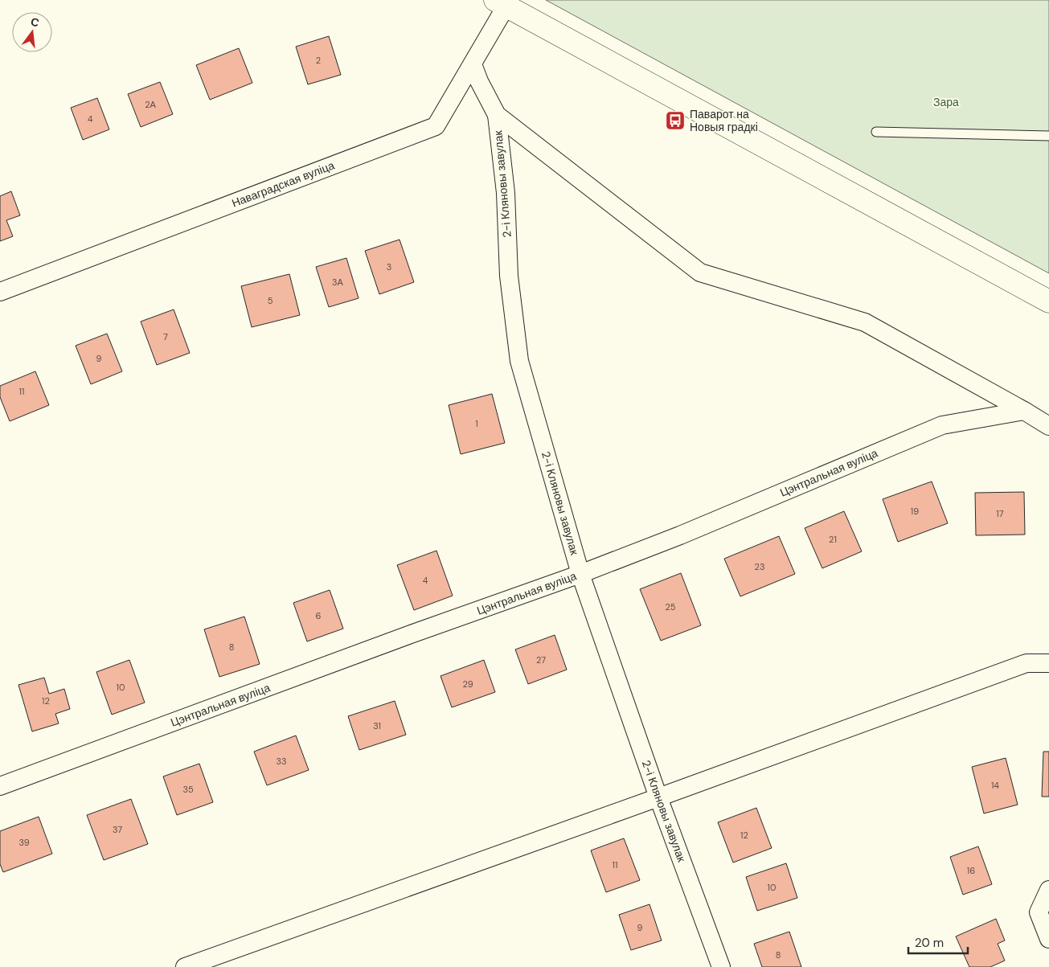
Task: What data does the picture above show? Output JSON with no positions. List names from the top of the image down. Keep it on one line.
{"streets":{"street":["Наваградская вуліца","2-і Кляновы завулак","Цэнтральная вуліца"]},"crossings":[["2-і Кляновы завулак","Цэнтральная вуліца"]],"parks":["Зара"],"places":{"bus stop":["Паварот на Новыя градкі"]},"house_numbers":["2","2А","4","3","3А","5","7","9","11","1","19","17","21","23","4","25","6","8","27","29","10","12","31","33","14","35","37","12","39","11","16","10","9","8"],"scale_bar":"20 m","north":"top"}
